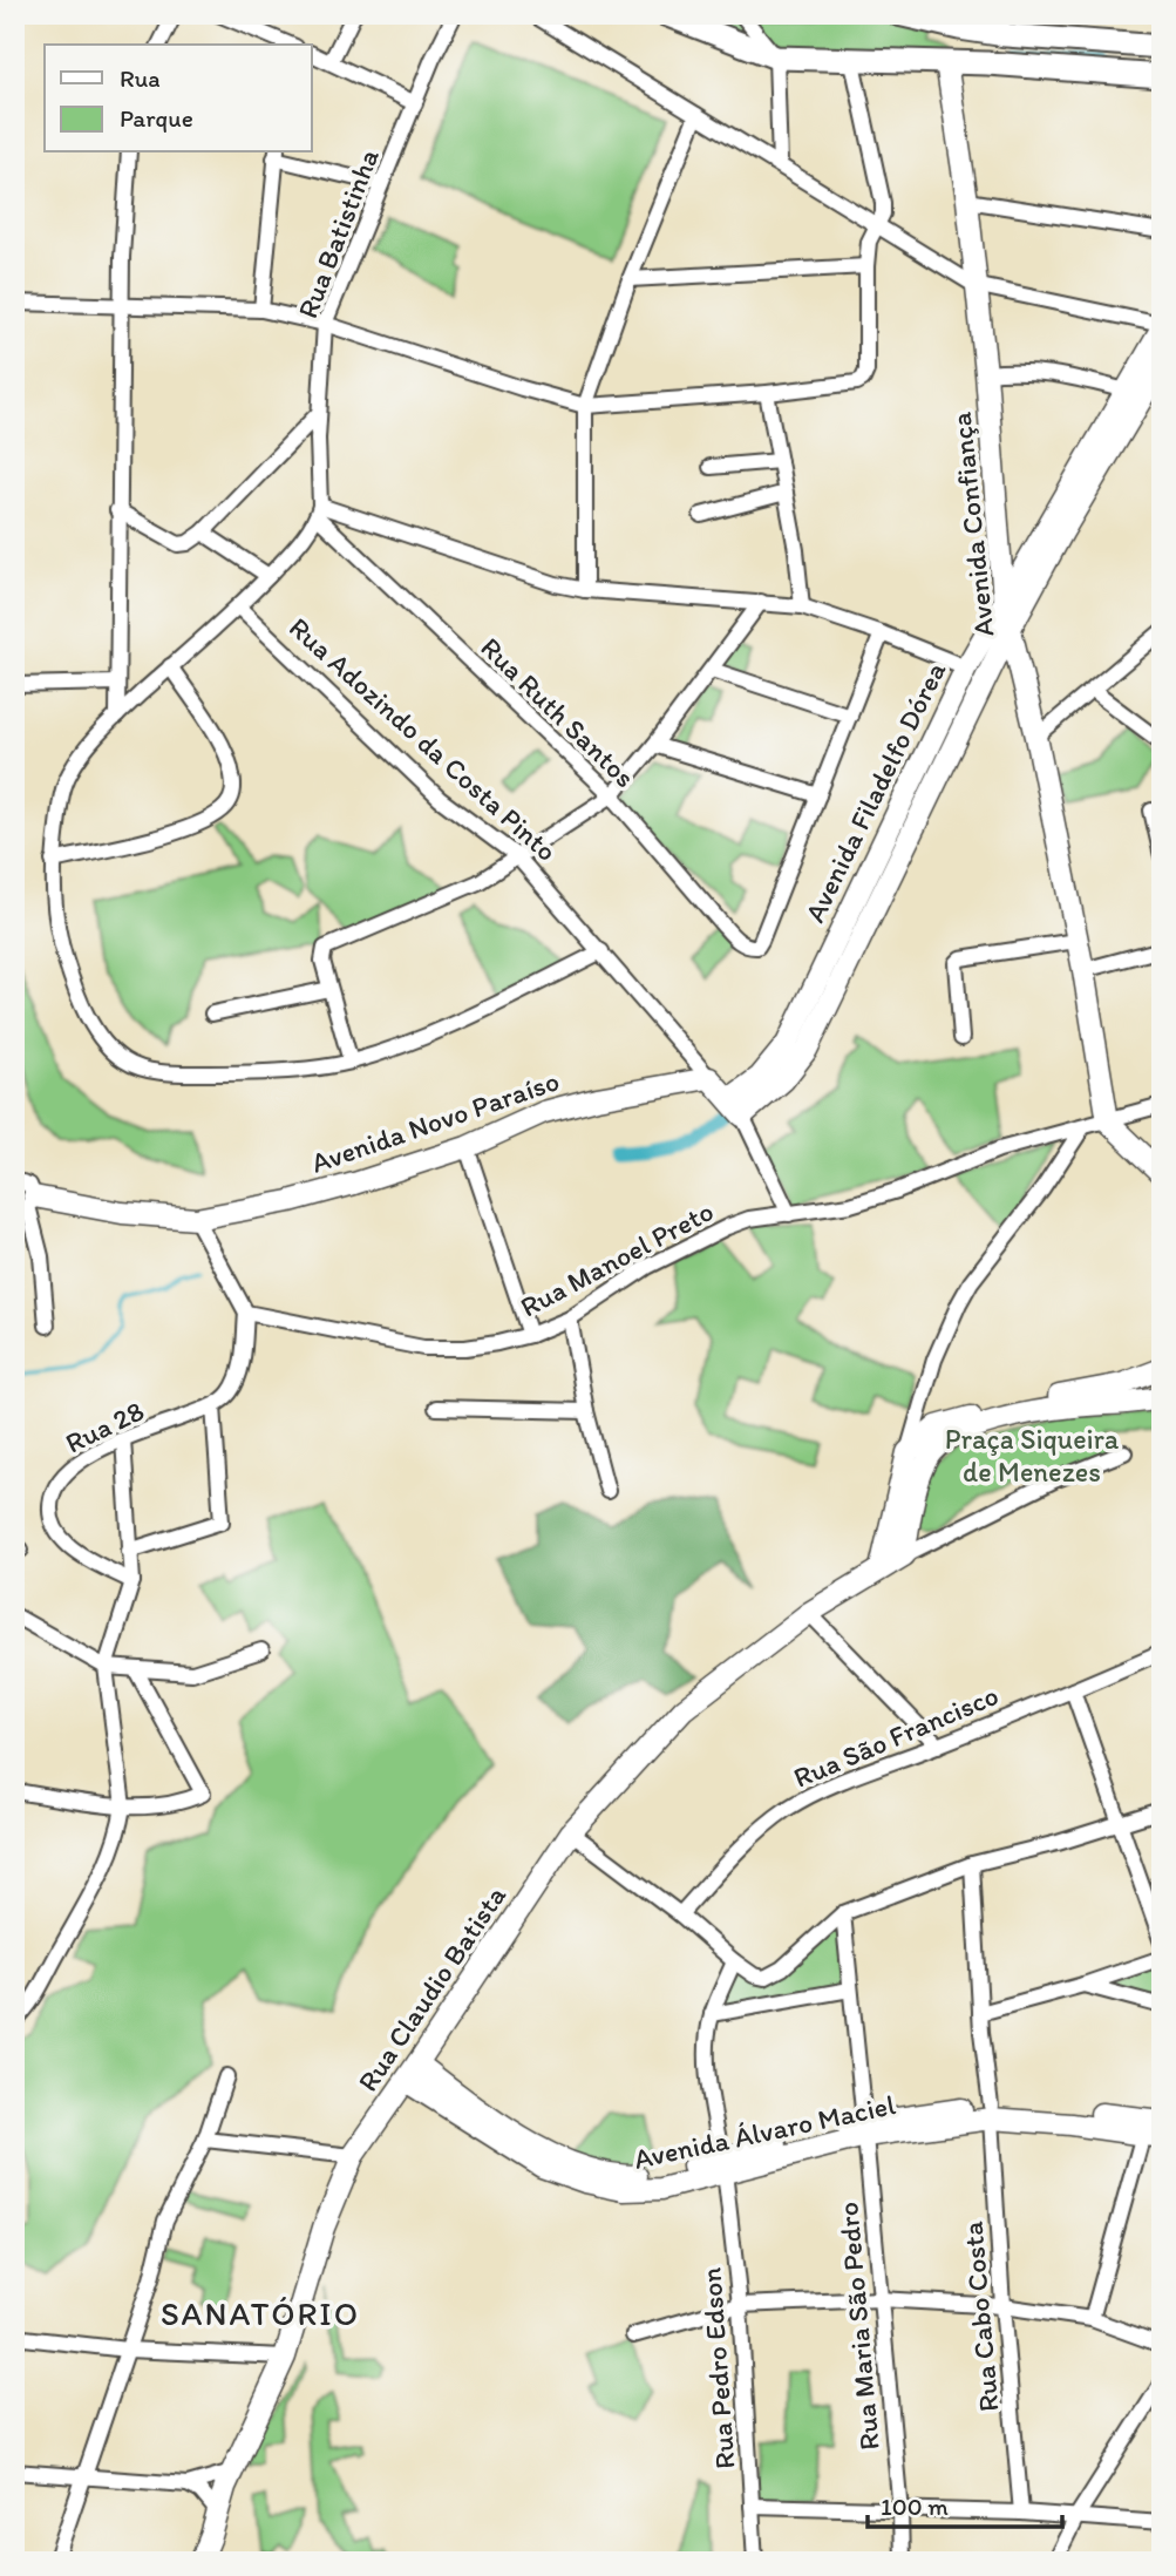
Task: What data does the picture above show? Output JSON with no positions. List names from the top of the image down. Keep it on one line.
{"streets":{"street":["Rua Batistinha","Avenida Confiança","Rua Ruth Santos","Rua Adozindo da Costa Pinto","Avenida Filadelfo Dórea","Avenida Novo Paraíso","Rua Manoel Preto","Rua 28","Rua São Francisco","Rua Claudio Batista","Avenida Álvaro Maciel","Rua Cabo Costa","Rua Maria São Pedro","Rua Pedro Edson"]},"crossings":[["Rua Batistinha","Rua Ruth Santos"],["Avenida Confiança","Avenida Filadelfo Dórea"],["Avenida Confiança","Rua Manoel Preto"],["Rua Adozindo da Costa Pinto","Avenida Filadelfo Dórea"],["Rua Adozindo da Costa Pinto","Avenida Novo Paraíso"],["Rua Claudio Batista","Avenida Álvaro Maciel"],["Avenida Álvaro Maciel","Rua Cabo Costa"],["Avenida Álvaro Maciel","Rua Maria São Pedro"],["Avenida Álvaro Maciel","Rua Pedro Edson"]],"districts":["SANATÓRIO"],"parks":["Praça Siqueira de Menezes"],"legend":["Rua","Parque"],"scale_bar":"100 m"}
